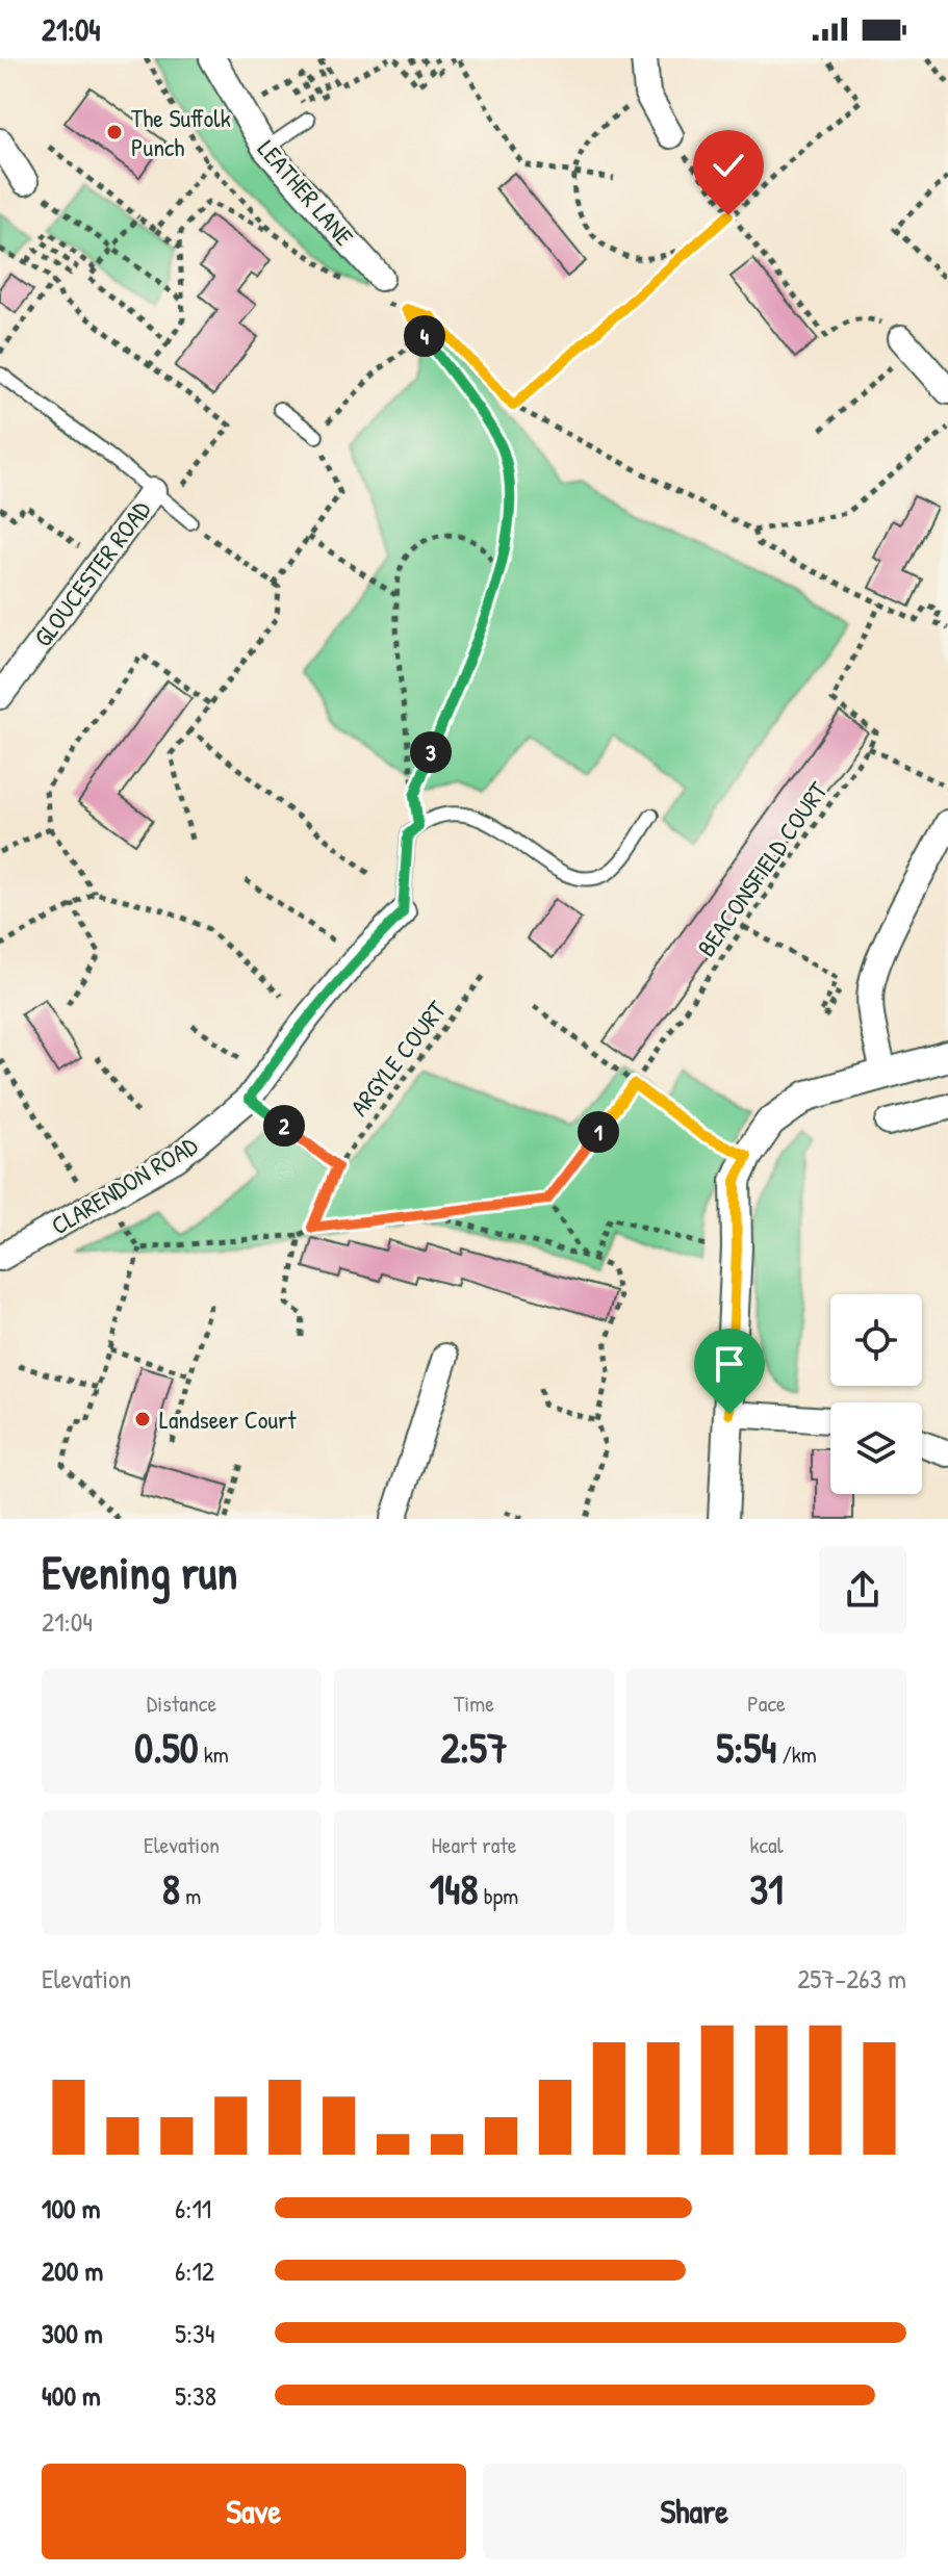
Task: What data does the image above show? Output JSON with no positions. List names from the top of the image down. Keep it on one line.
{"streets":{"street":["LEATHER LANE","GLOUCESTER ROAD","CLARENDON ROAD"],"path":["BEACONSFIELD COURT","ARGYLE COURT"]},"places":["The Suffolk Punch","Landseer Court"],"page":{"status":"21:04","pins":["4","3","2","1"],"heading":["Evening run","21:04"],"stats":[["Distance","0.50 km"],["Time","2:57"],["Pace","5:54 /km"],["Elevation","8 m"],["Heart rate","148 bpm"],["kcal","31"]],"chart":["Elevation","257–263 m"],"list":[{"name":"100 m","note":"6:11"},{"name":"200 m","note":"6:12"},{"name":"300 m","note":"5:34"},{"name":"400 m","note":"5:38"}],"buttons":["Save","Share"]}}
